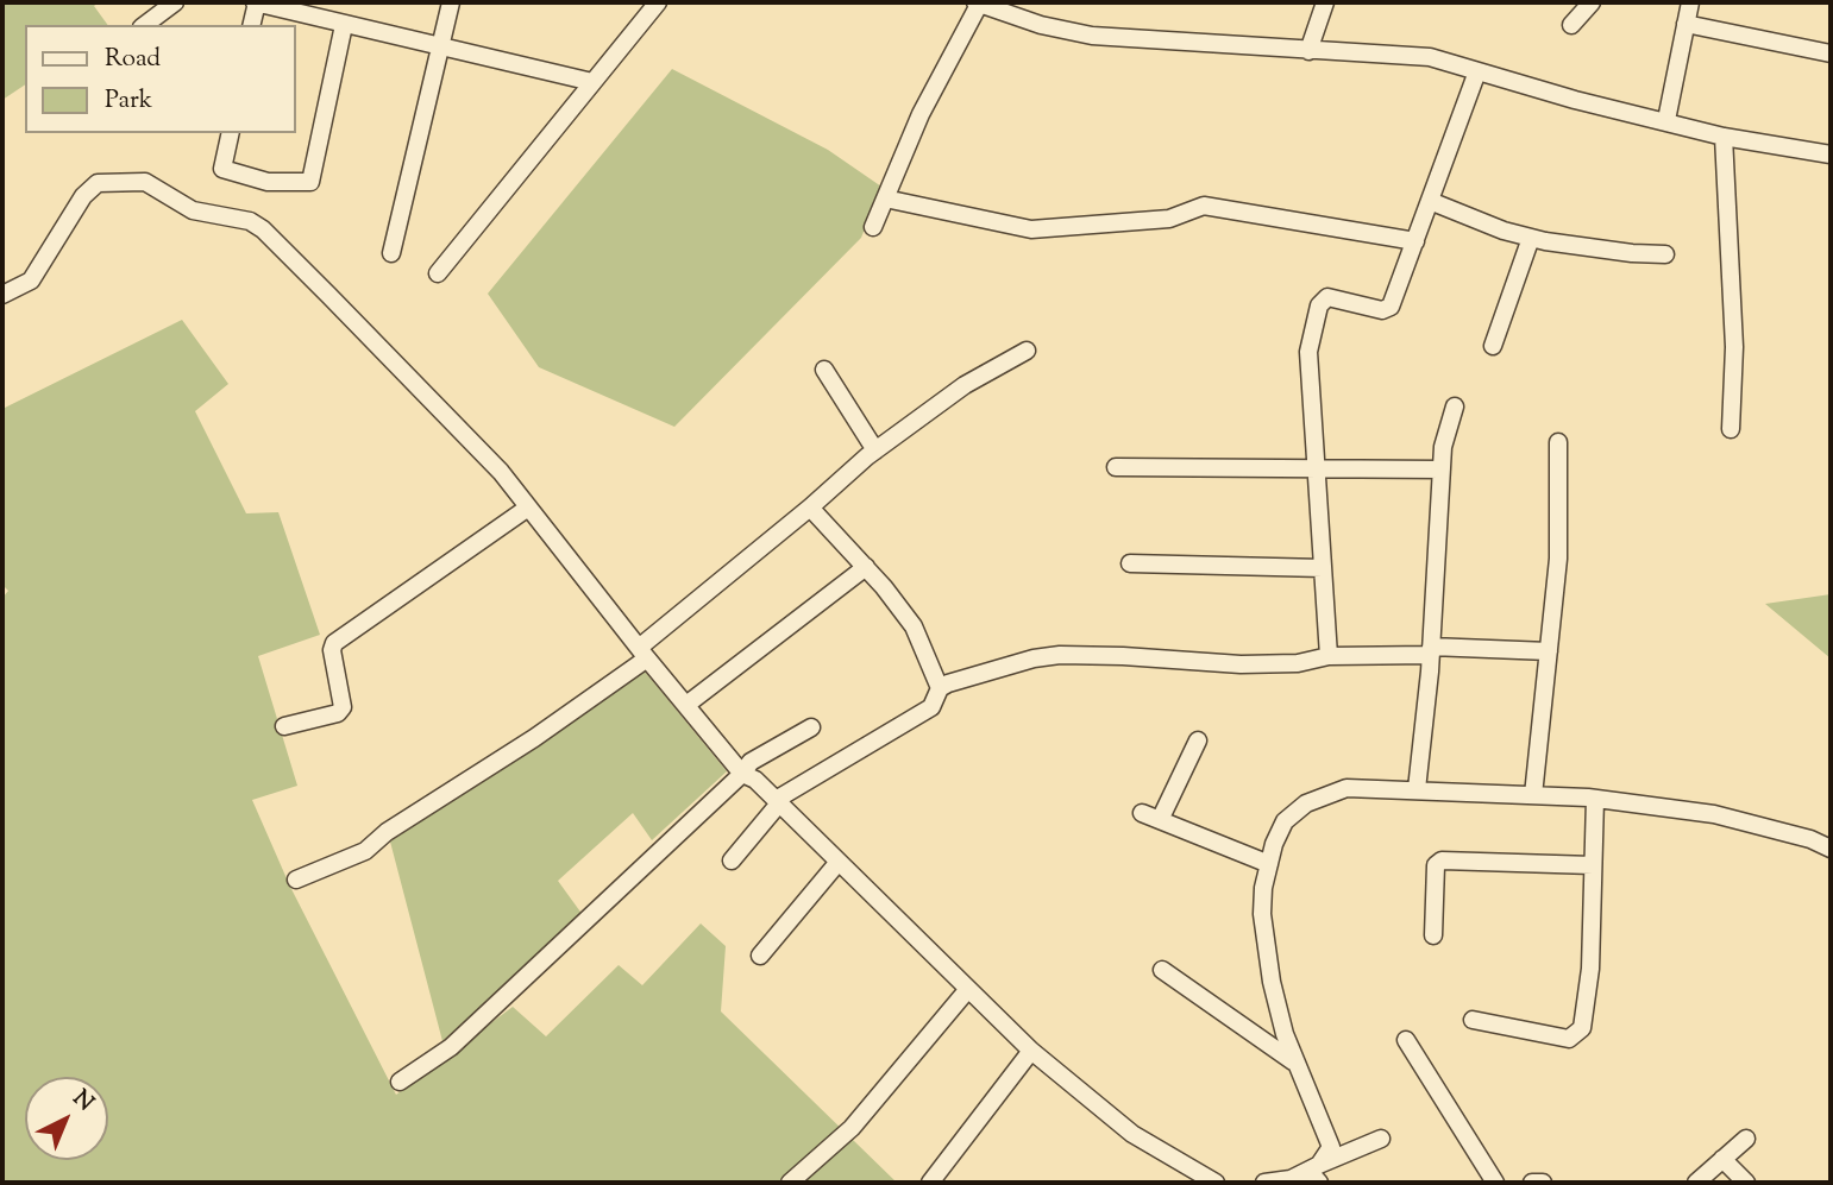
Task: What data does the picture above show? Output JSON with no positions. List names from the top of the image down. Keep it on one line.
{"legend":["Road","Park"],"north":"top right"}
